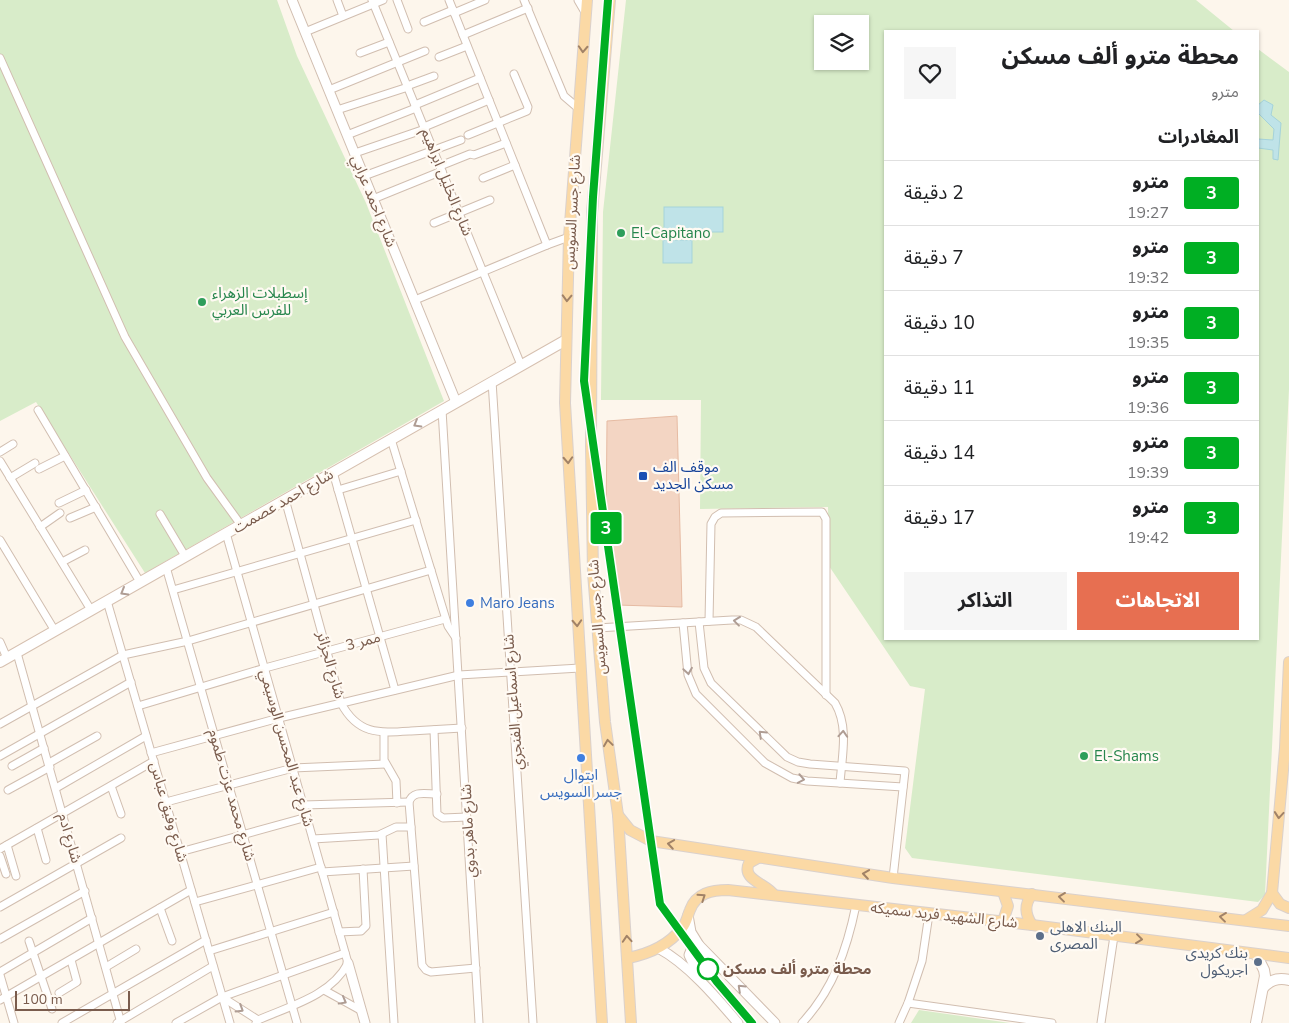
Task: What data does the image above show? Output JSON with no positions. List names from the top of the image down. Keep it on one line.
{"streets":{"main road":["شارع جسر السويس","شارع احمد عصمت","شارع الشهيد فريد سميكه"],"street":["شارع الخليل ابراهيم","شارع احمد عرابي","ممر 3","شارع الجزائر","شارع اسماعيل الفنجري","شارع عبد المحسن الوسيمي","شارع محمد عزت طموم","شارع وفيق عباس","شارع ماهر بدوي","شارع ادم"]},"crossings":[["شارع الخليل ابراهيم","شارع احمد عصمت"],["شارع احمد عرابي","شارع احمد عصمت"],["شارع جسر السويس","شارع احمد عصمت"],["شارع جسر السويس","شارع الشهيد فريد سميكه"],["شارع احمد عصمت","شارع الجزائر"],["شارع احمد عصمت","شارع اسماعيل الفنجري"],["شارع احمد عصمت","شارع عبد المحسن الوسيمي"],["شارع احمد عصمت","شارع محمد عزت طموم"],["شارع احمد عصمت","شارع وفيق عباس"],["شارع احمد عصمت","شارع ماهر بدوي"],["شارع احمد عصمت","شارع ادم"],["ممر 3","شارع الجزائر"],["ممر 3","شارع عبد المحسن الوسيمي"],["ممر 3","شارع محمد عزت طموم"],["ممر 3","شارع وفيق عباس"],["ممر 3","شارع ماهر بدوي"],["شارع الجزائر","شارع ماهر بدوي"]],"places":{"other":["El-Capitano","إسطبلات الزهراء للفرس العربي","Maro Jeans","El-Shams","ابتوال جسر السويس","البنك الاهلى المصرى","بنك كريدى اجريكول","محطة مترو ألف مسكن"],"transit":["موقف الف مسكن الجديد"]},"lines":["metro line 3"],"scale_bar":"100 m","page":{"on_map":"3","heading":[["محطة مترو ألف مسكن","مترو"],"المغادرات"],"list":[{"mark":"3","name":"مترو","note":"19:27","value":"2 دقيقة"},{"mark":"3","name":"مترو","note":"19:32","value":"7 دقيقة"},{"mark":"3","name":"مترو","note":"19:35","value":"10 دقيقة"},{"mark":"3","name":"مترو","note":"19:36","value":"11 دقيقة"},{"mark":"3","name":"مترو","note":"19:39","value":"14 دقيقة"},{"mark":"3","name":"مترو","note":"19:42","value":"17 دقيقة"}],"buttons":["الاتجاهات","التذاكر"],"scale":"100 m"}}
